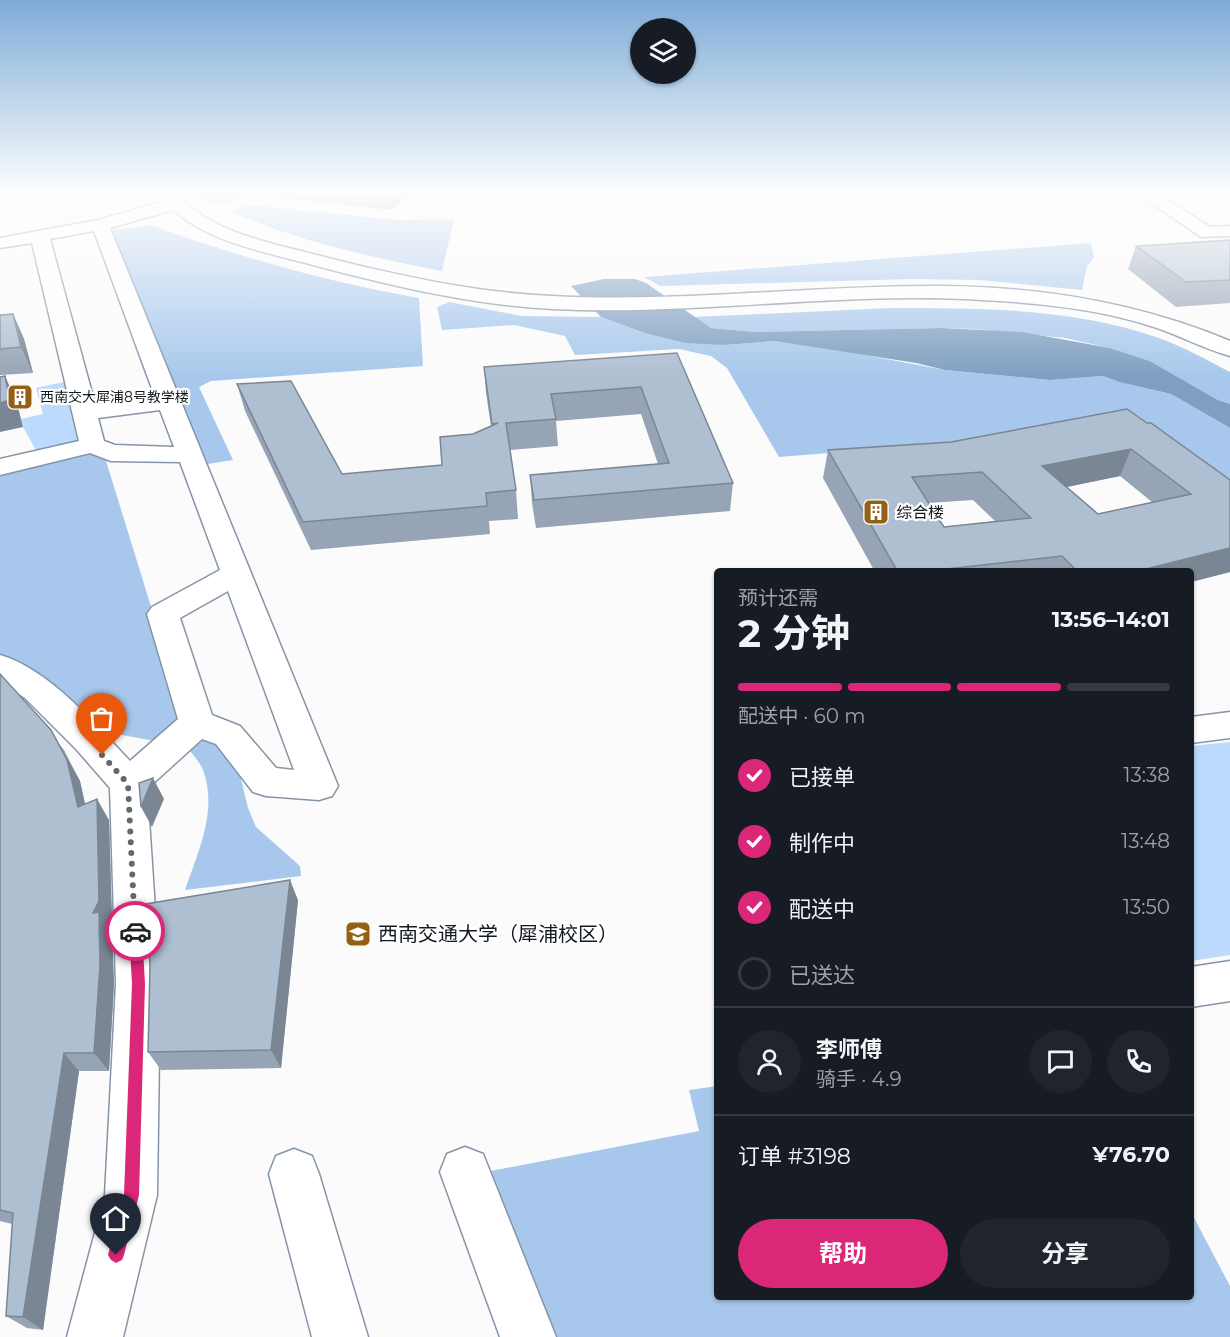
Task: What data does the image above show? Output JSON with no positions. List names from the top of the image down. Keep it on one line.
{"places":{"building":["西南交大犀浦8号教学楼","综合楼"],"school or university":["西南交通大学（犀浦校区）"]},"page":{"heading":["2 分钟","预计还需","13:56–14:01"],"panel":["李师傅","骑手 · 4.9","订单 #3198","¥76.70"],"bar":"配送中 · 60 m","list":[["已接单","13:38"],["制作中","13:48"],["配送中","13:50"],"已送达"],"buttons":["帮助","分享"]}}
